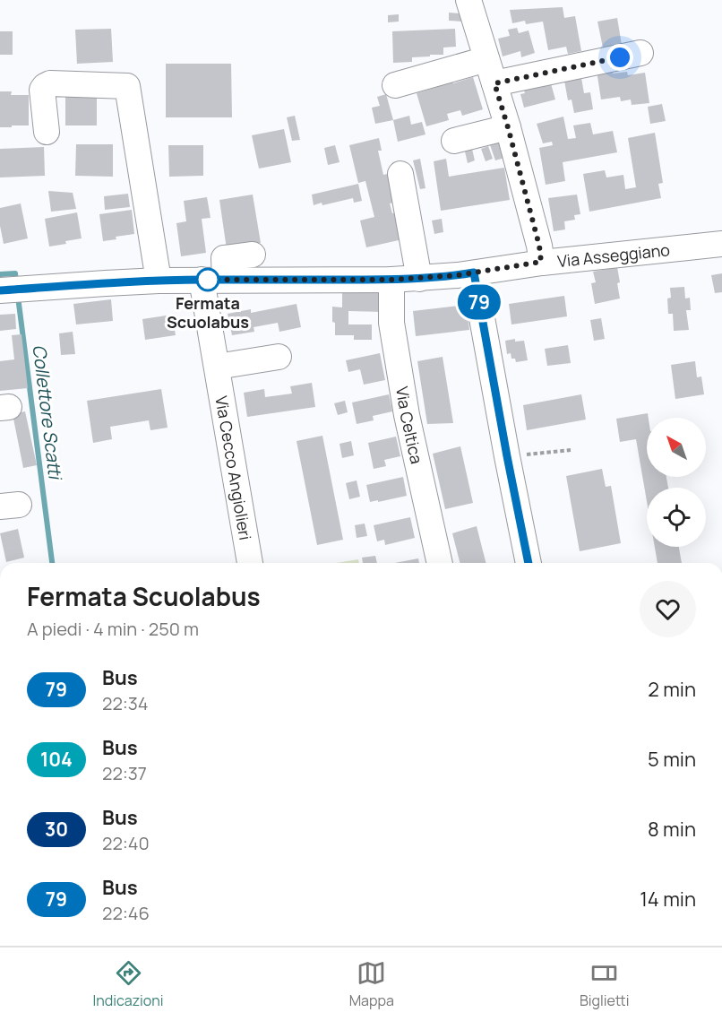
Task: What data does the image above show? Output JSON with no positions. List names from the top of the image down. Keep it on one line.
{"streets":{"street":["Via Asseggiano","Via Celtica","Via Cecco Angiolieri"]},"crossings":[["Via Asseggiano","Via Celtica"],["Via Asseggiano","Via Cecco Angiolieri"]],"water":["Collettore Scatti"],"places":["Fermata Scuolabus"],"lines":["bus line 79"],"north":"top left","page":{"on_map":"79","heading":["Fermata Scuolabus","A piedi · 4 min · 250 m"],"list":[{"mark":"79","name":"Bus","note":"22:34","value":"2 min"},{"mark":"104","name":"Bus","note":"22:37","value":"5 min"},{"mark":"30","name":"Bus","note":"22:40","value":"8 min"},{"mark":"79","name":"Bus","note":"22:46","value":"14 min"}],"tabs":["Indicazioni","Mappa","Biglietti"]}}
